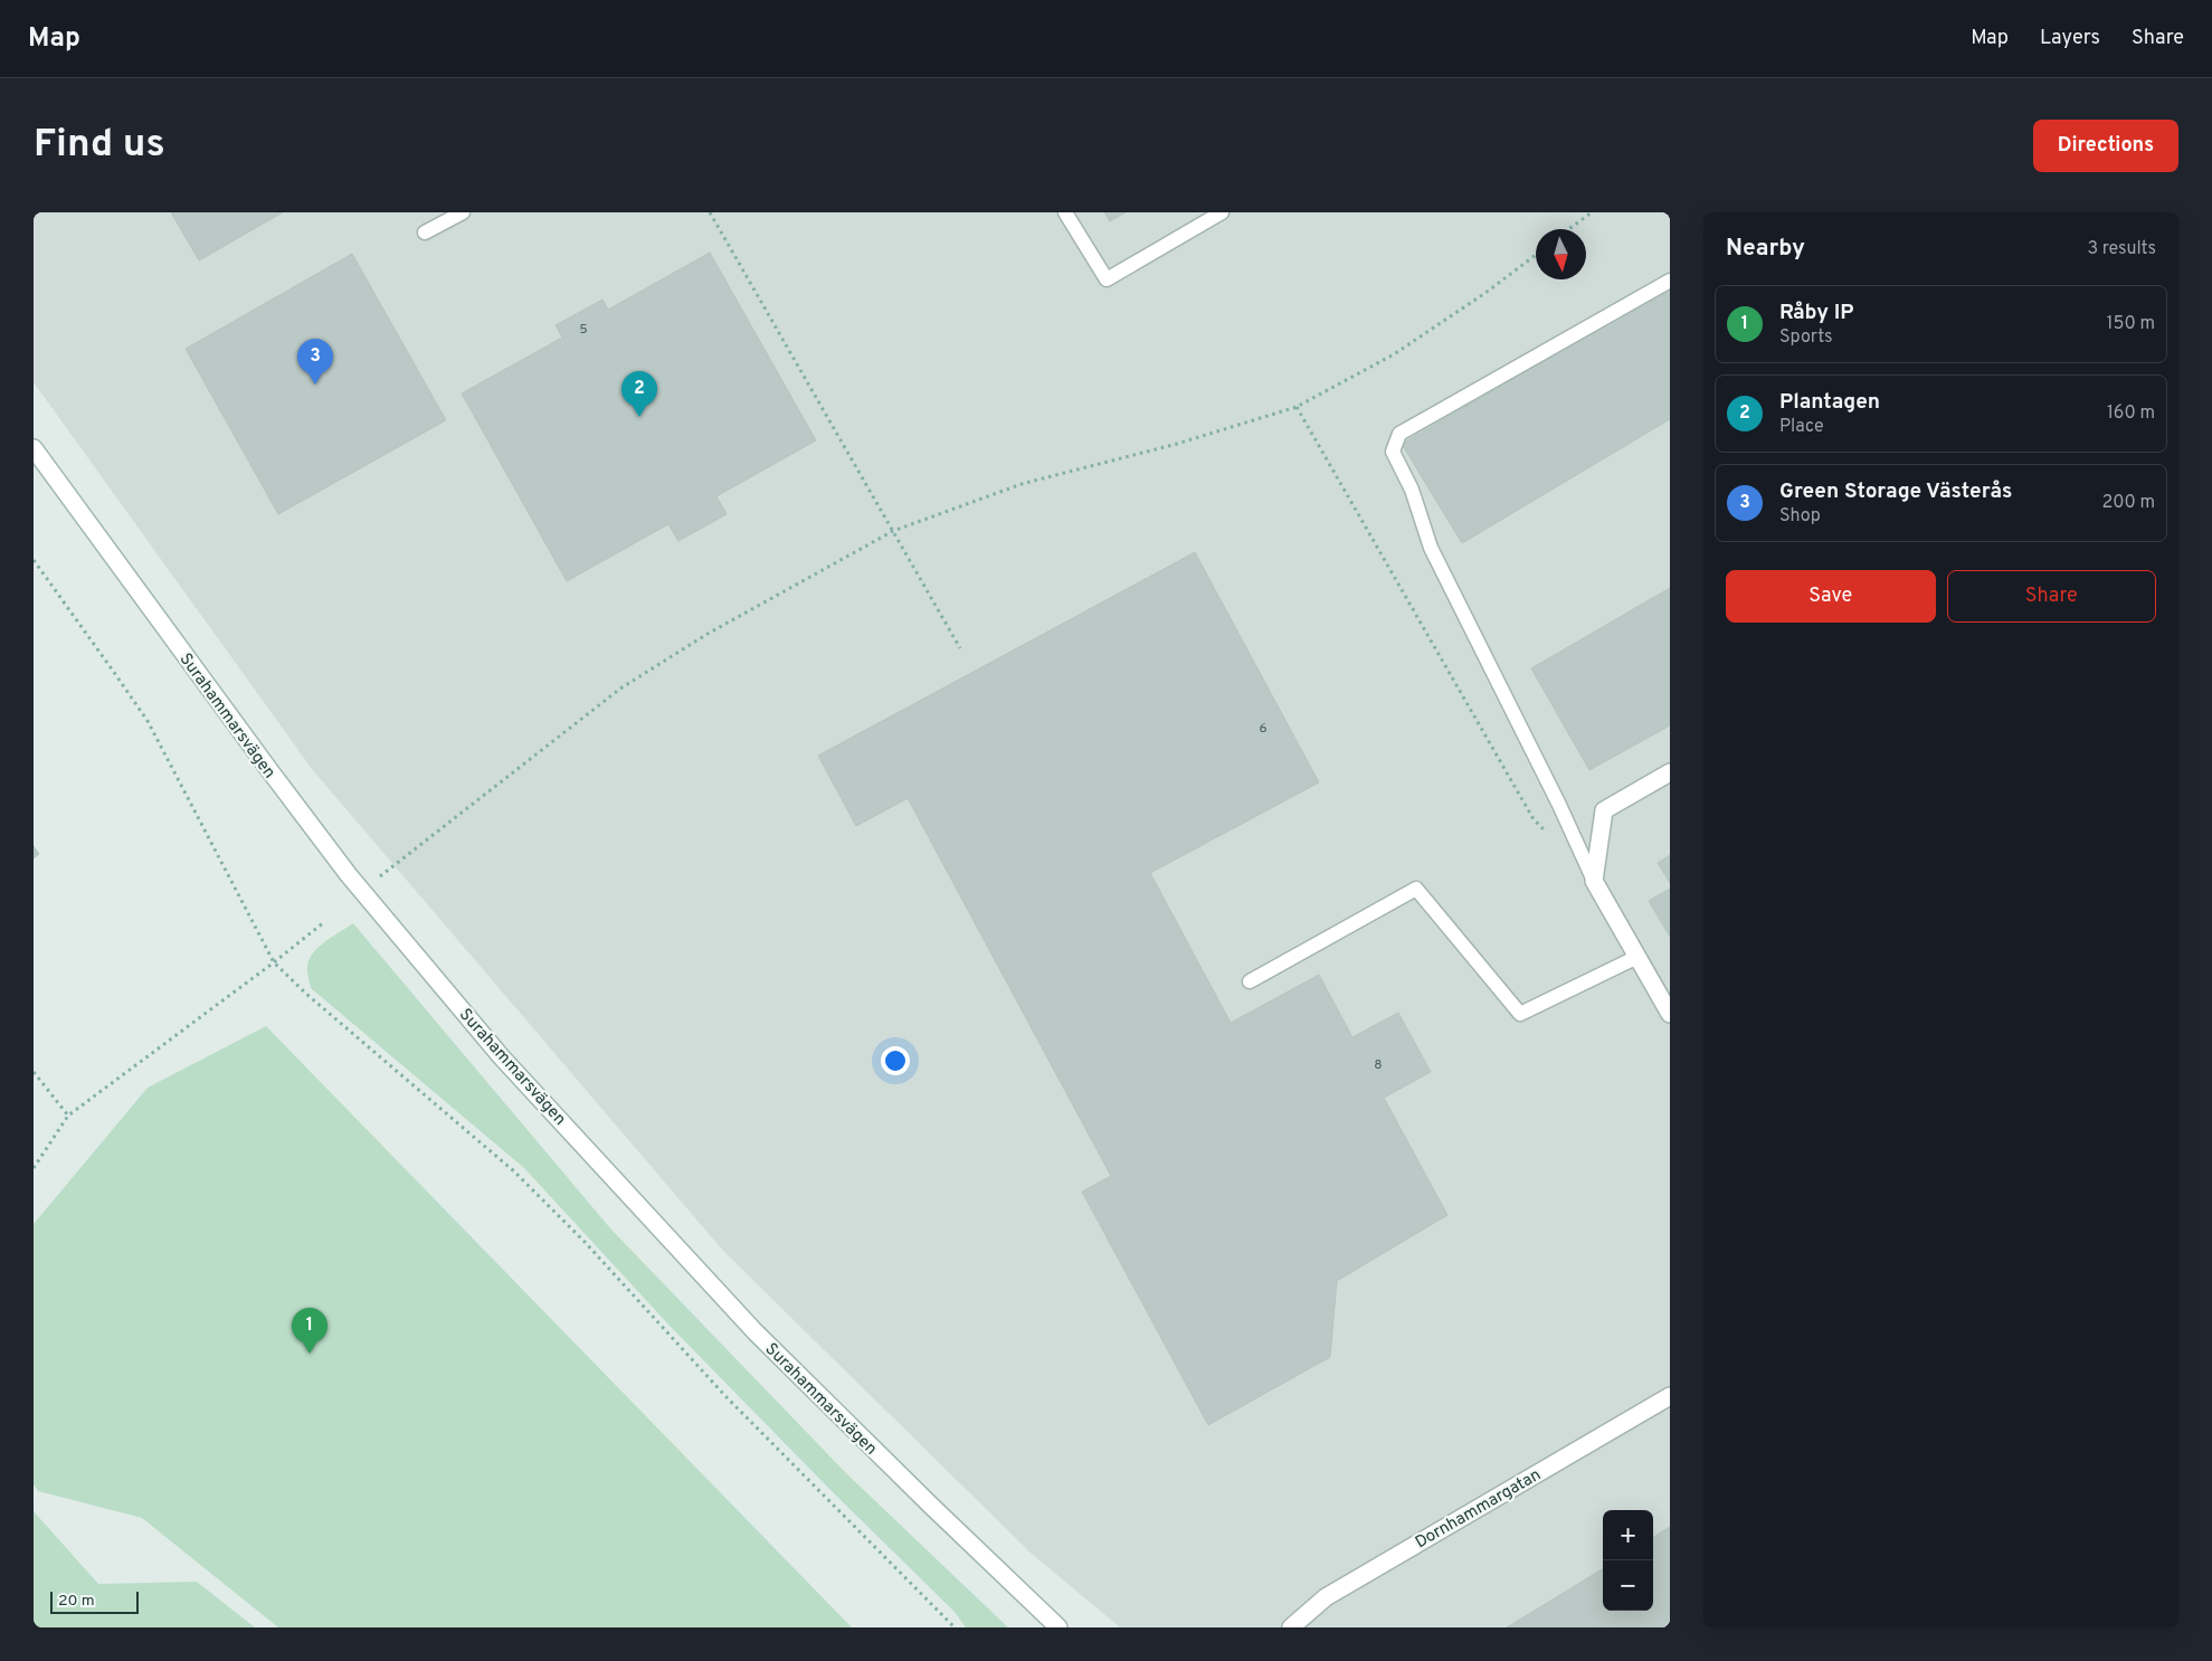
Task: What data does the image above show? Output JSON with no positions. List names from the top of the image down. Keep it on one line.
{"streets":{"main road":["Surahammarsvägen","Dornhammargatan"]},"house_numbers":["5","6","8"],"scale_bar":"20 m","north":"bottom","page":{"header":"Map","nav":["Map","Layers","Share"],"buttons":["Directions",["Save","Share"]],"title":"Find us","heading":["Nearby","3 results"],"list":[{"mark":"1","name":"Råby IP","note":"Sports","value":"150 m"},{"mark":"2","name":"Plantagen","note":"Place","value":"160 m"},{"mark":"3","name":"Green Storage Västerås","note":"Shop","value":"200 m"}],"pins":["3","2","1"],"map_buttons":["+","−"],"scale":"20 m"}}
